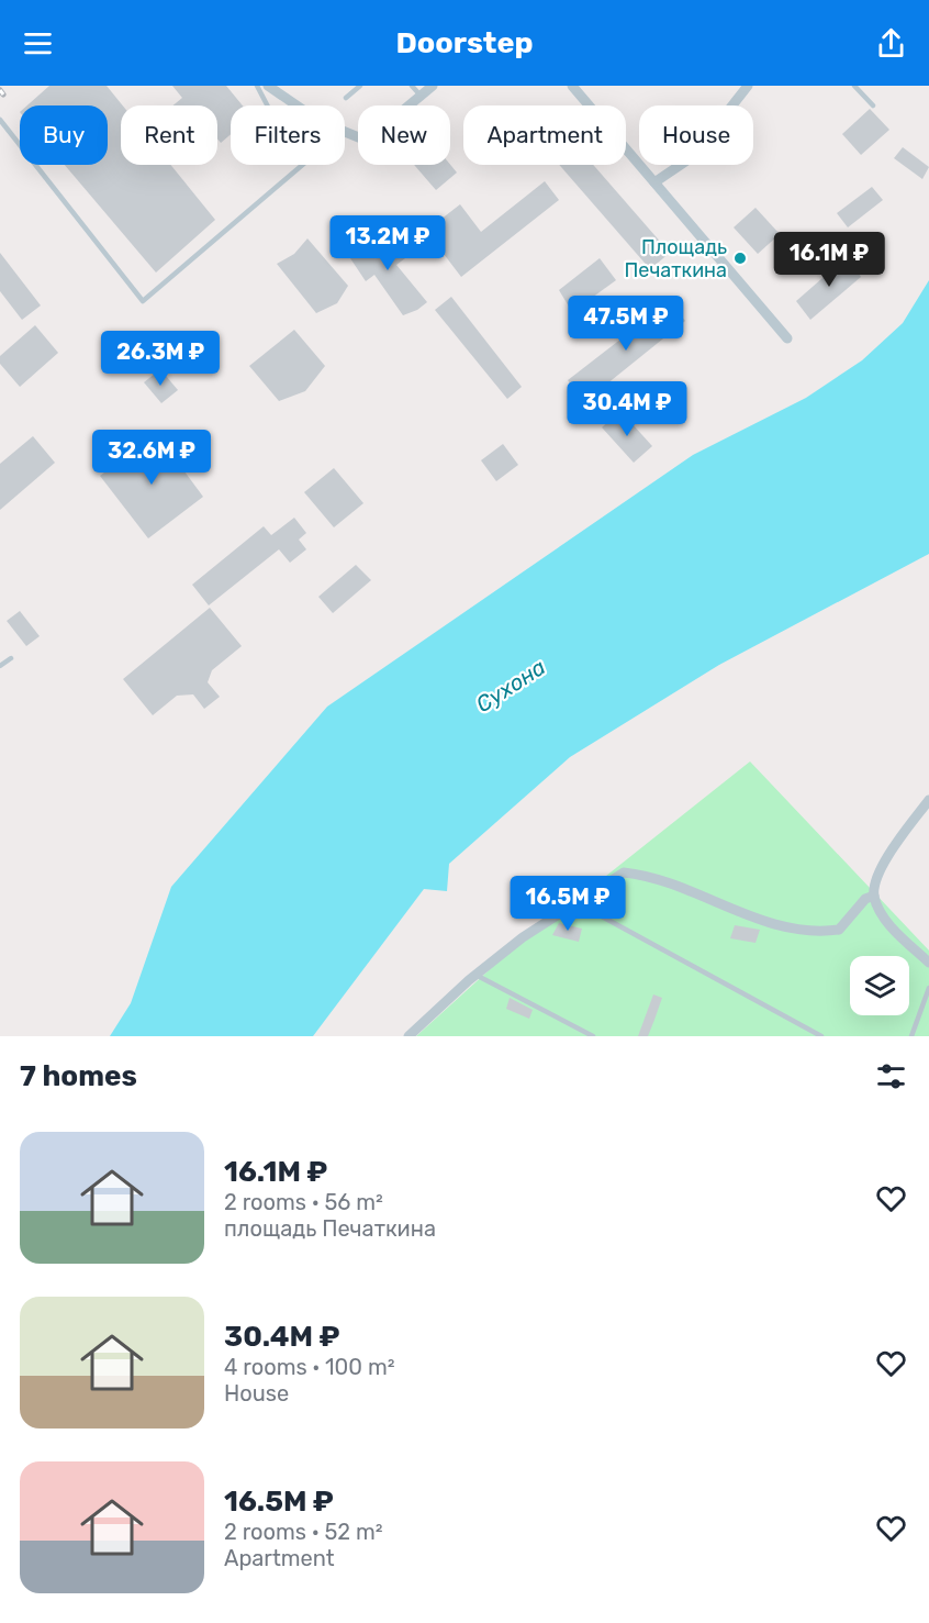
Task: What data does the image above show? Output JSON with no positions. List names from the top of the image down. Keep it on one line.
{"water":["Сухона"],"places":["Площадь Печаткина"],"page":{"header":"Doorstep","chip":["Buy","Rent","Filters","New","Apartment","House"],"price":["13.2M ₽","16.1M ₽","47.5M ₽","26.3M ₽","30.4M ₽","32.6M ₽","16.5M ₽"],"heading":"7 homes","list":[{"name":"16.1M ₽","note":"2 rooms · 56 m² · площадь Печаткина"},{"name":"30.4M ₽","note":"4 rooms · 100 m² · House"},{"name":"16.5M ₽","note":"2 rooms · 52 m² · Apartment"}]}}
